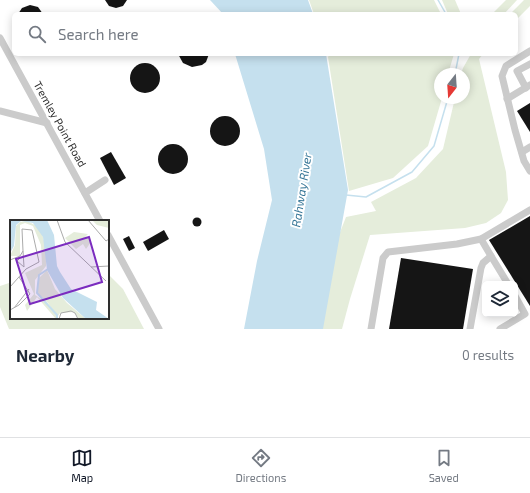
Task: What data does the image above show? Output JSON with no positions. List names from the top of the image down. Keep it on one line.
{"streets":{"street":["Tremley Point Road"]},"water":["Rahway River"],"north":"bottom","page":{"search":"Search here","heading":["Nearby","0 results"],"nav":["Map","Directions","Saved"]}}
